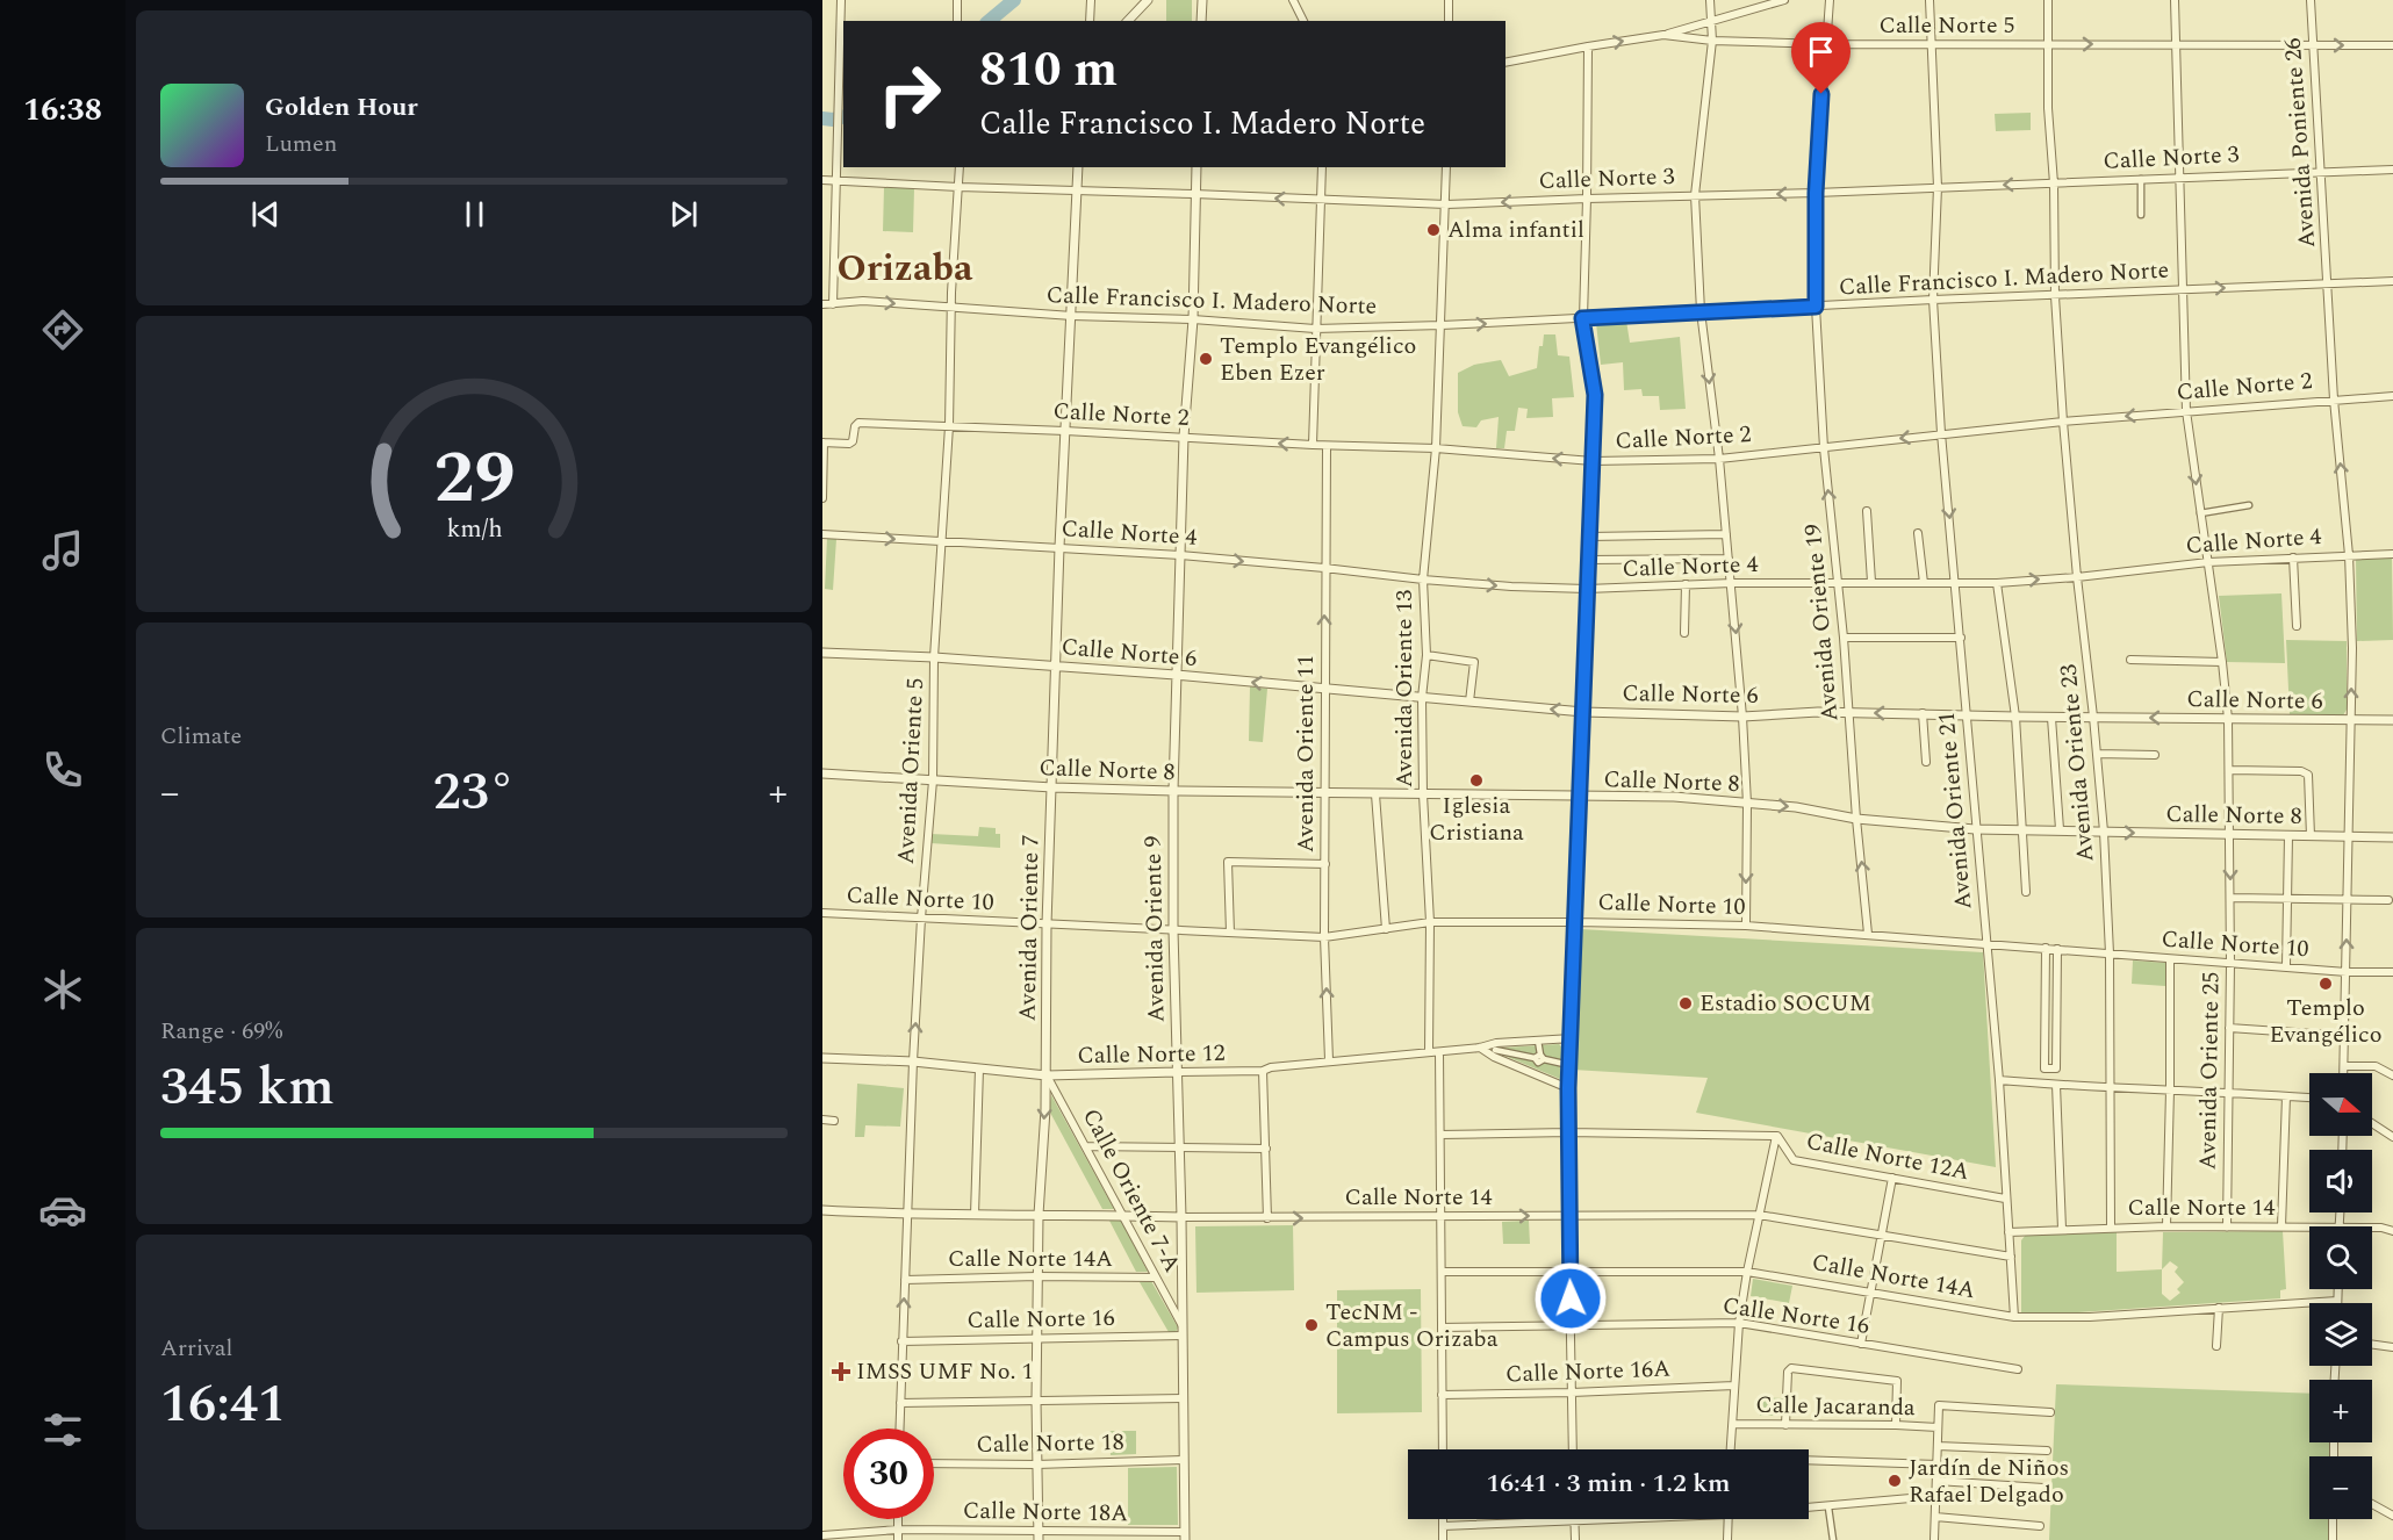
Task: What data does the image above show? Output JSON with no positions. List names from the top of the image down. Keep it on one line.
{"streets":{"street":["Calle Norte 5","Avenida Poniente 26","Calle Norte 3","Calle Francisco I. Madero Norte","Calle Norte 2","Calle Norte 4","Avenida Oriente 19","Calle Norte 6","Avenida Oriente 13","Avenida Oriente 11","Avenida Oriente 23","Calle Norte 8","Avenida Oriente 5","Avenida Oriente 21","Calle Norte 10","Avenida Oriente 7","Avenida Oriente 9","Calle Norte 12","Avenida Oriente 25","Calle Norte 12A","Calle Oriente 7-A","Calle Norte 14","Calle Norte 14A","Calle Norte 16","Calle Norte 16A","Calle Jacaranda","Calle Norte 18","Calle Norte 18A"]},"crossings":[["Calle Norte 5","Avenida Poniente 26"],["Calle Norte 5","Avenida Oriente 19"],["Calle Norte 5","Avenida Oriente 23"],["Calle Norte 5","Avenida Oriente 21"],["Calle Norte 5","Avenida Oriente 25"],["Avenida Poniente 26","Calle Norte 3"],["Avenida Poniente 26","Calle Francisco I. Madero Norte"],["Avenida Poniente 26","Calle Norte 2"],["Avenida Poniente 26","Calle Norte 4"],["Avenida Poniente 26","Calle Norte 6"],["Avenida Poniente 26","Calle Norte 8"],["Avenida Poniente 26","Calle Norte 10"],["Calle Norte 3","Avenida Oriente 19"],["Calle Norte 3","Avenida Oriente 13"],["Calle Norte 3","Avenida Oriente 23"],["Calle Norte 3","Avenida Oriente 5"],["Calle Norte 3","Avenida Oriente 21"],["Calle Norte 3","Avenida Oriente 7"],["Calle Norte 3","Avenida Oriente 9"],["Calle Norte 3","Avenida Oriente 25"],["Calle Francisco I. Madero Norte","Avenida Oriente 19"],["Calle Francisco I. Madero Norte","Avenida Oriente 13"],["Calle Francisco I. Madero Norte","Avenida Oriente 23"],["Calle Francisco I. Madero Norte","Avenida Oriente 5"],["Calle Francisco I. Madero Norte","Avenida Oriente 21"],["Calle Francisco I. Madero Norte","Avenida Oriente 7"],["Calle Francisco I. Madero Norte","Avenida Oriente 9"],["Calle Francisco I. Madero Norte","Avenida Oriente 25"],["Calle Norte 2","Avenida Oriente 19"],["Calle Norte 2","Avenida Oriente 13"],["Calle Norte 2","Avenida Oriente 11"],["Calle Norte 2","Avenida Oriente 23"],["Calle Norte 2","Avenida Oriente 5"],["Calle Norte 2","Avenida Oriente 21"],["Calle Norte 2","Avenida Oriente 7"],["Calle Norte 2","Avenida Oriente 9"],["Calle Norte 2","Avenida Oriente 25"],["Calle Norte 4","Avenida Oriente 19"],["Calle Norte 4","Avenida Oriente 13"],["Calle Norte 4","Avenida Oriente 11"],["Calle Norte 4","Avenida Oriente 23"],["Calle Norte 4","Avenida Oriente 5"],["Calle Norte 4","Avenida Oriente 21"],["Calle Norte 4","Avenida Oriente 7"],["Calle Norte 4","Avenida Oriente 9"],["Calle Norte 4","Avenida Oriente 25"],["Avenida Oriente 19","Calle Norte 6"],["Avenida Oriente 19","Calle Norte 8"],["Avenida Oriente 19","Calle Norte 10"],["Calle Norte 6","Avenida Oriente 13"],["Calle Norte 6","Avenida Oriente 11"],["Calle Norte 6","Avenida Oriente 23"],["Calle Norte 6","Avenida Oriente 5"],["Calle Norte 6","Avenida Oriente 21"],["Calle Norte 6","Avenida Oriente 7"],["Calle Norte 6","Avenida Oriente 9"],["Calle Norte 6","Avenida Oriente 25"],["Avenida Oriente 13","Calle Norte 8"],["Avenida Oriente 13","Calle Norte 10"],["Avenida Oriente 13","Calle Norte 12"],["Avenida Oriente 11","Calle Norte 8"],["Avenida Oriente 11","Calle Norte 10"],["Avenida Oriente 11","Calle Norte 12"],["Avenida Oriente 23","Calle Norte 8"],["Avenida Oriente 23","Calle Norte 10"],["Avenida Oriente 23","Calle Norte 14"],["Calle Norte 8","Avenida Oriente 5"],["Calle Norte 8","Avenida Oriente 21"],["Calle Norte 8","Avenida Oriente 7"],["Calle Norte 8","Avenida Oriente 9"],["Calle Norte 8","Avenida Oriente 25"],["Avenida Oriente 5","Calle Norte 10"],["Avenida Oriente 5","Calle Norte 12"],["Avenida Oriente 5","Calle Norte 14"],["Avenida Oriente 5","Calle Norte 14A"],["Avenida Oriente 5","Calle Norte 16"],["Avenida Oriente 21","Calle Norte 10"],["Avenida Oriente 21","Calle Norte 12A"],["Avenida Oriente 21","Calle Norte 14"],["Avenida Oriente 21","Calle Norte 14A"],["Calle Norte 10","Avenida Oriente 7"],["Calle Norte 10","Avenida Oriente 9"],["Calle Norte 10","Avenida Oriente 25"],["Avenida Oriente 7","Calle Norte 12"],["Avenida Oriente 7","Calle Oriente 7-A"],["Avenida Oriente 7","Calle Norte 14"],["Avenida Oriente 7","Calle Norte 14A"],["Avenida Oriente 7","Calle Norte 16"],["Avenida Oriente 7","Calle Norte 18"],["Avenida Oriente 7","Calle Norte 18A"],["Avenida Oriente 9","Calle Norte 12"],["Avenida Oriente 9","Calle Oriente 7-A"],["Avenida Oriente 9","Calle Norte 14"],["Avenida Oriente 9","Calle Norte 16"],["Avenida Oriente 9","Calle Norte 18"],["Avenida Oriente 9","Calle Norte 18A"],["Calle Norte 12","Calle Oriente 7-A"],["Avenida Oriente 25","Calle Norte 14"],["Calle Oriente 7-A","Calle Norte 14"],["Calle Oriente 7-A","Calle Norte 14A"]],"one_way":["Avenida Oriente 11"],"districts":["Orizaba"],"places":{"other":["Alma infantil","Templo Evangélico Eben Ezer","Iglesia Cristiana","Templo Evangélico","Estadio SOCUM","TecNM - Campus Orizaba","Jardín de Niños Rafael Delgado"],"health":["IMSS UMF No. 1"]},"north":"right","page":{"tabs":"16:38","turn":["810 m","Calle Francisco I. Madero Norte"],"song":["Golden Hour","Lumen"],"tile":["Climate",["Range · 69%","345 km"],["Arrival","16:41"]],"heat":["−","23°","+"],"map_buttons":["+","−"],"limit":"30","trip":"16:41 · 3 min · 1.2 km","gauge":["29","km/h"]}}
